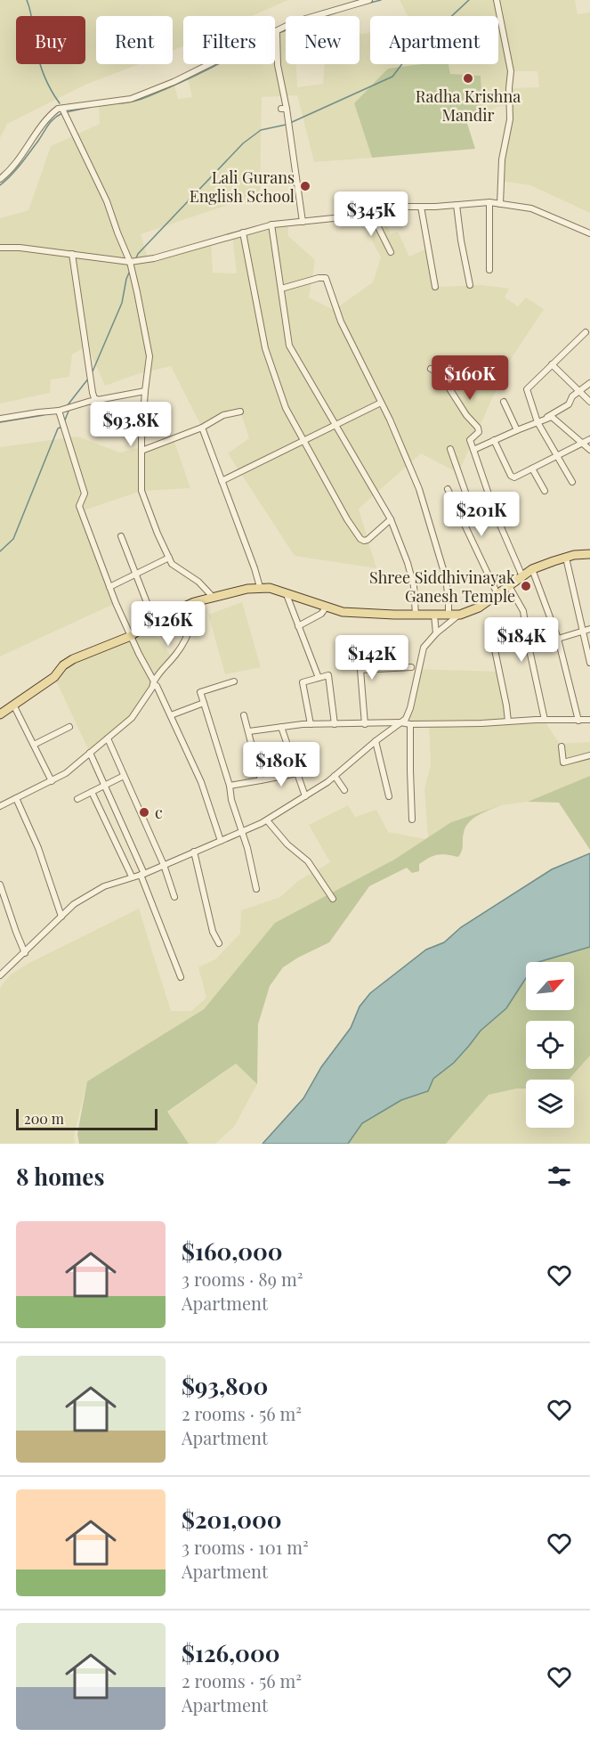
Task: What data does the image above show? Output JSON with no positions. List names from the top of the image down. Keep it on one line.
{"places":["Radha Krishna Mandir","Lali Gurans English School","Shree Siddhivinayak Ganesh Temple","c"],"scale_bar":"200 m","north":"top right","page":{"chip":["Buy","Rent","Filters","New","Apartment"],"price":["$345K","$160K","$93.8K","$201K","$126K","$184K","$142K","$180K"],"scale":"200 m","heading":"8 homes","list":[{"name":"$160,000","note":"3 rooms · 89 m² · Apartment"},{"name":"$93,800","note":"2 rooms · 56 m² · Apartment"},{"name":"$201,000","note":"3 rooms · 101 m² · Apartment"},{"name":"$126,000","note":"2 rooms · 56 m² · Apartment"}]}}
